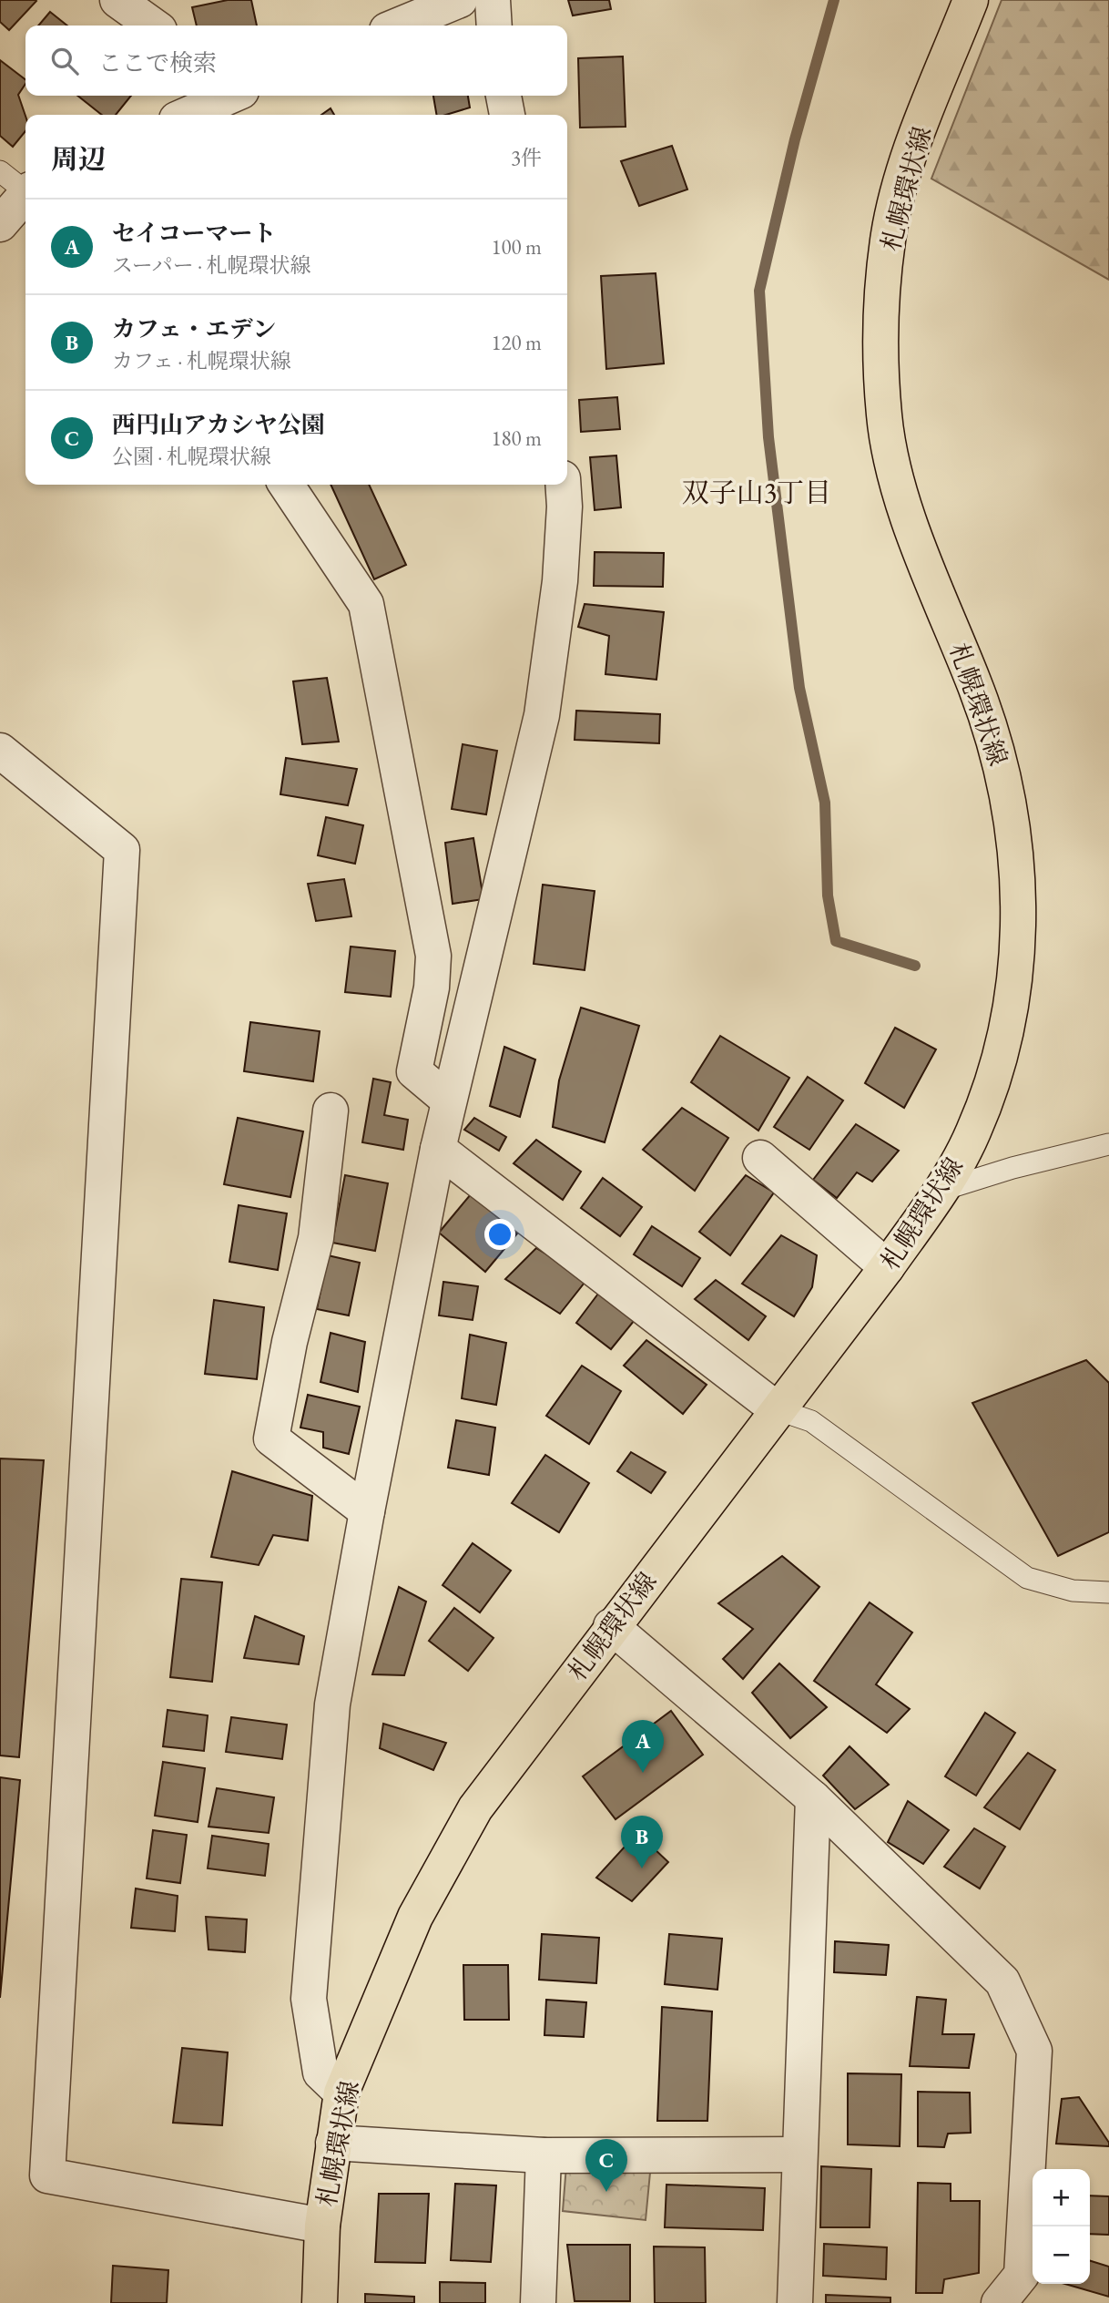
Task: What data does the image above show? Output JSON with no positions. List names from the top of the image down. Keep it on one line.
{"streets":{"main road":["札幌環状線"]},"districts":["双子山3丁目"],"page":{"search":"ここで検索","heading":["周辺","3件"],"list":[{"mark":"A","name":"セイコーマート","note":"スーパー · 札幌環状線","value":"100 m"},{"mark":"B","name":"カフェ・エデン","note":"カフェ · 札幌環状線","value":"120 m"},{"mark":"C","name":"西円山アカシヤ公園","note":"公園 · 札幌環状線","value":"180 m"}],"pins":["A","B","C"],"map_buttons":["+","−"]}}
